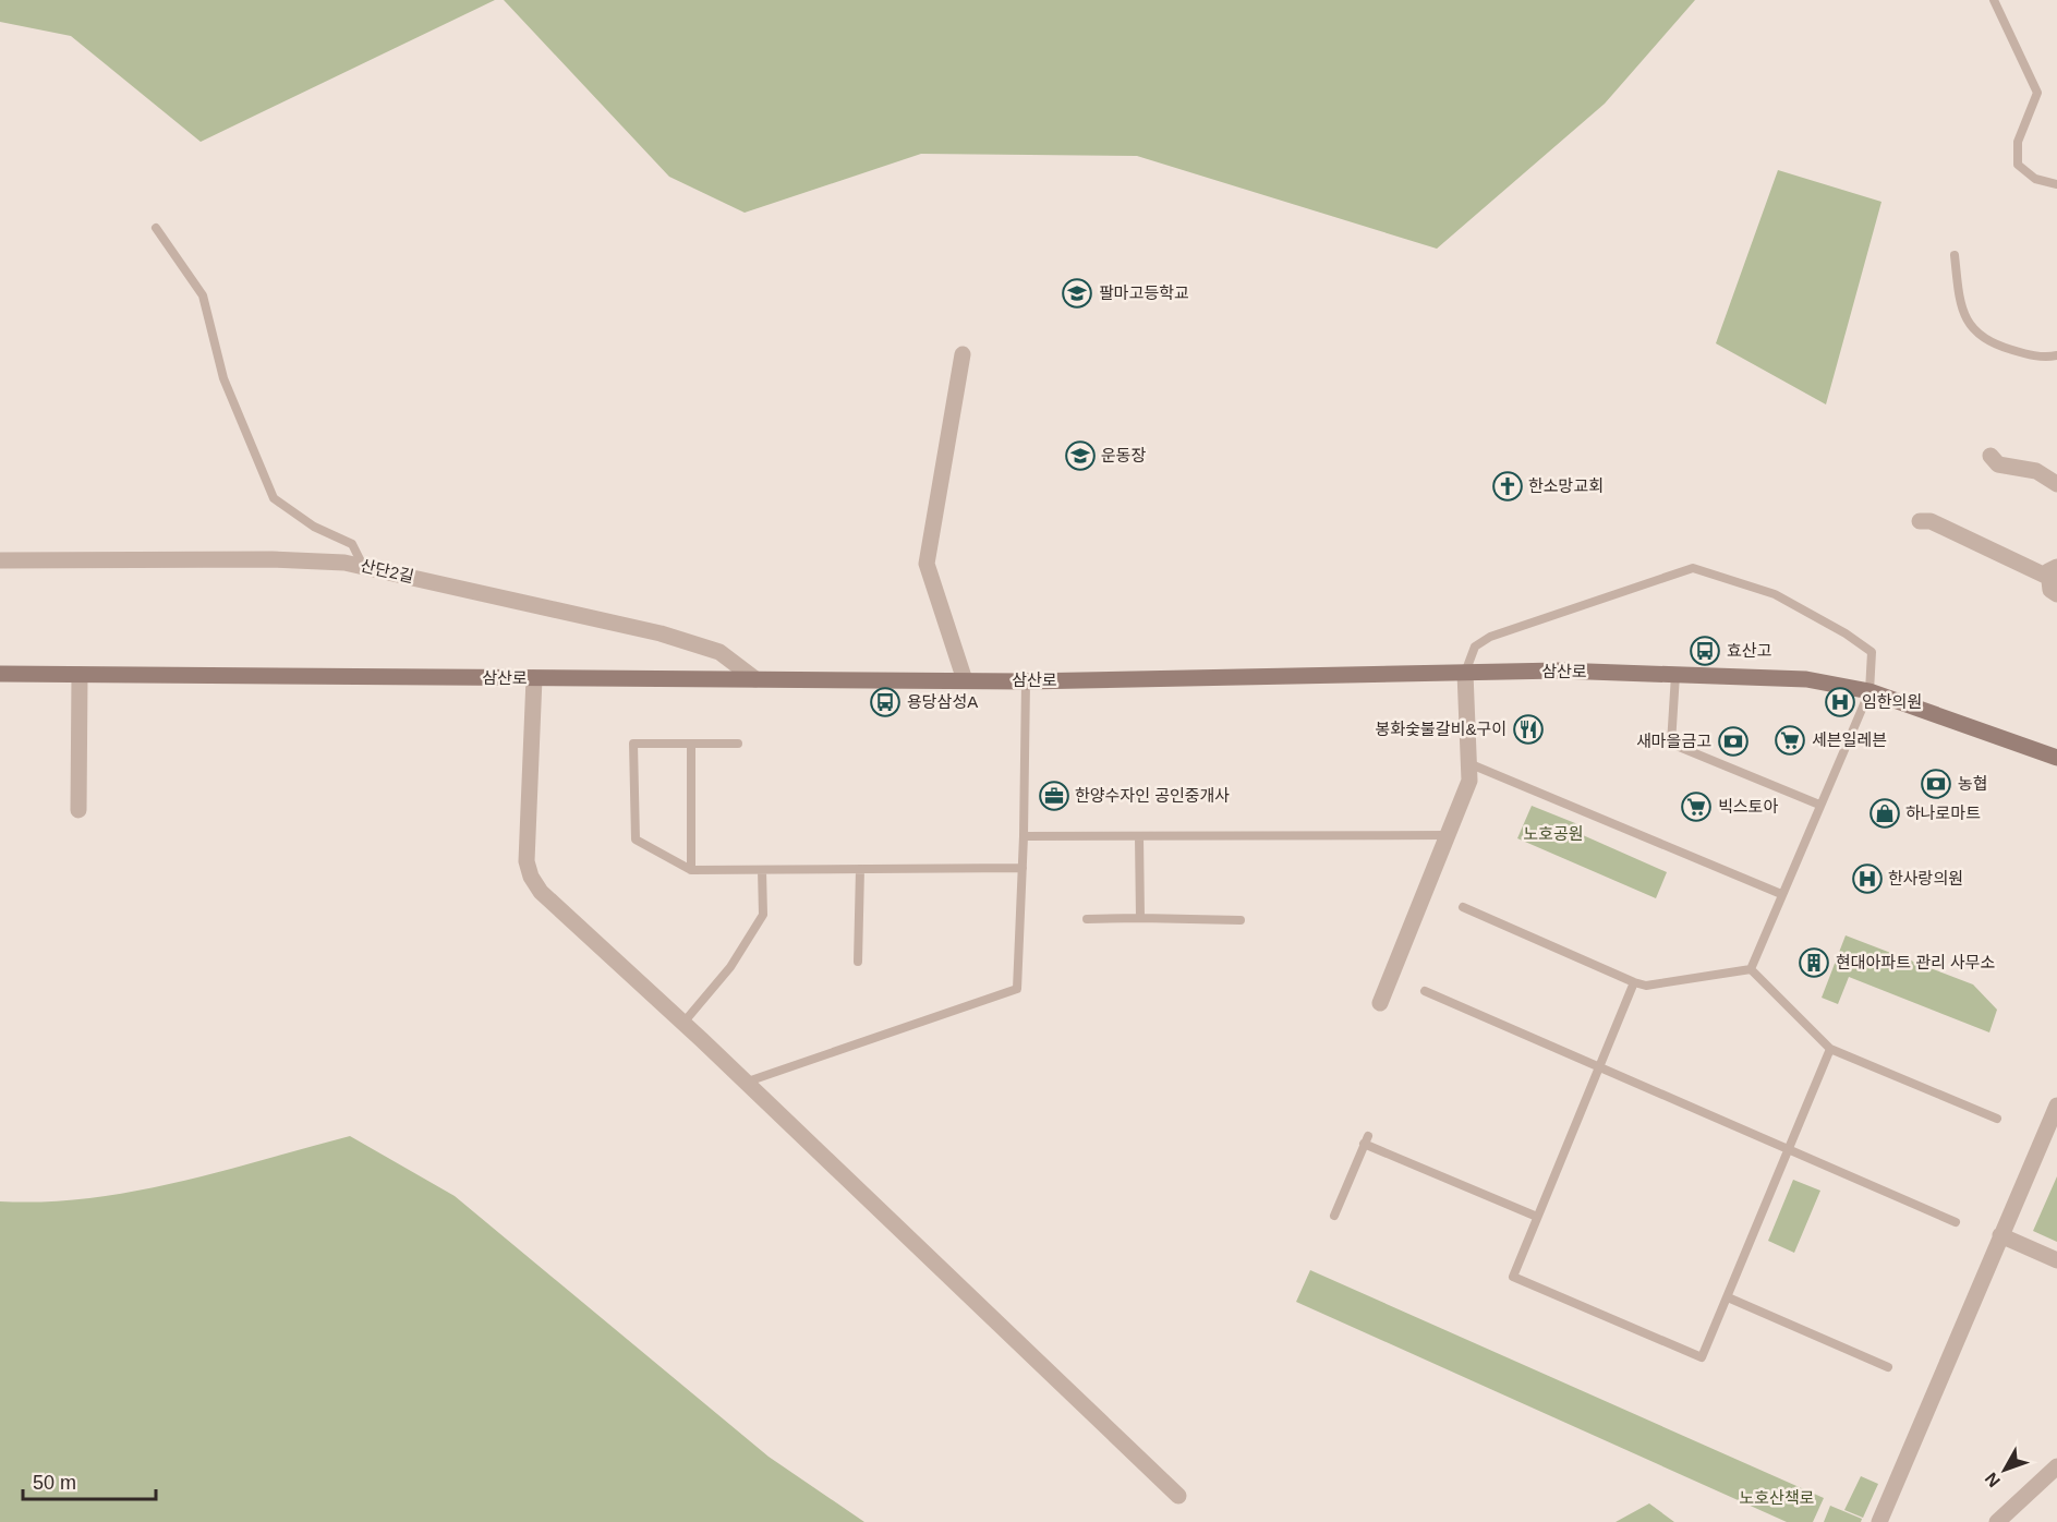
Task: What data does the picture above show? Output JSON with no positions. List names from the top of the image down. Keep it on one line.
{"streets":{"main road":["삼산로"],"street":["산단2길"]},"crossings":[["산단2길","삼산로"]],"parks":["노호공원","노호산책로"],"places":{"school or university":["팔마고등학교","운동장"],"church":["한소망교회"],"bus stop":["효산고","용당삼성A"],"hospital":["임한의원","한사랑의원"],"restaurant":["봉화숯불갈비&구이"],"supermarket":["세븐일레븐","빅스토아"],"bank":["새마을금고","농협"],"office":["한양수자인 공인중개사"],"shop":["하나로마트"],"building":["현대아파트 관리 사무소"]},"scale_bar":"50 m","north":"bottom left"}
